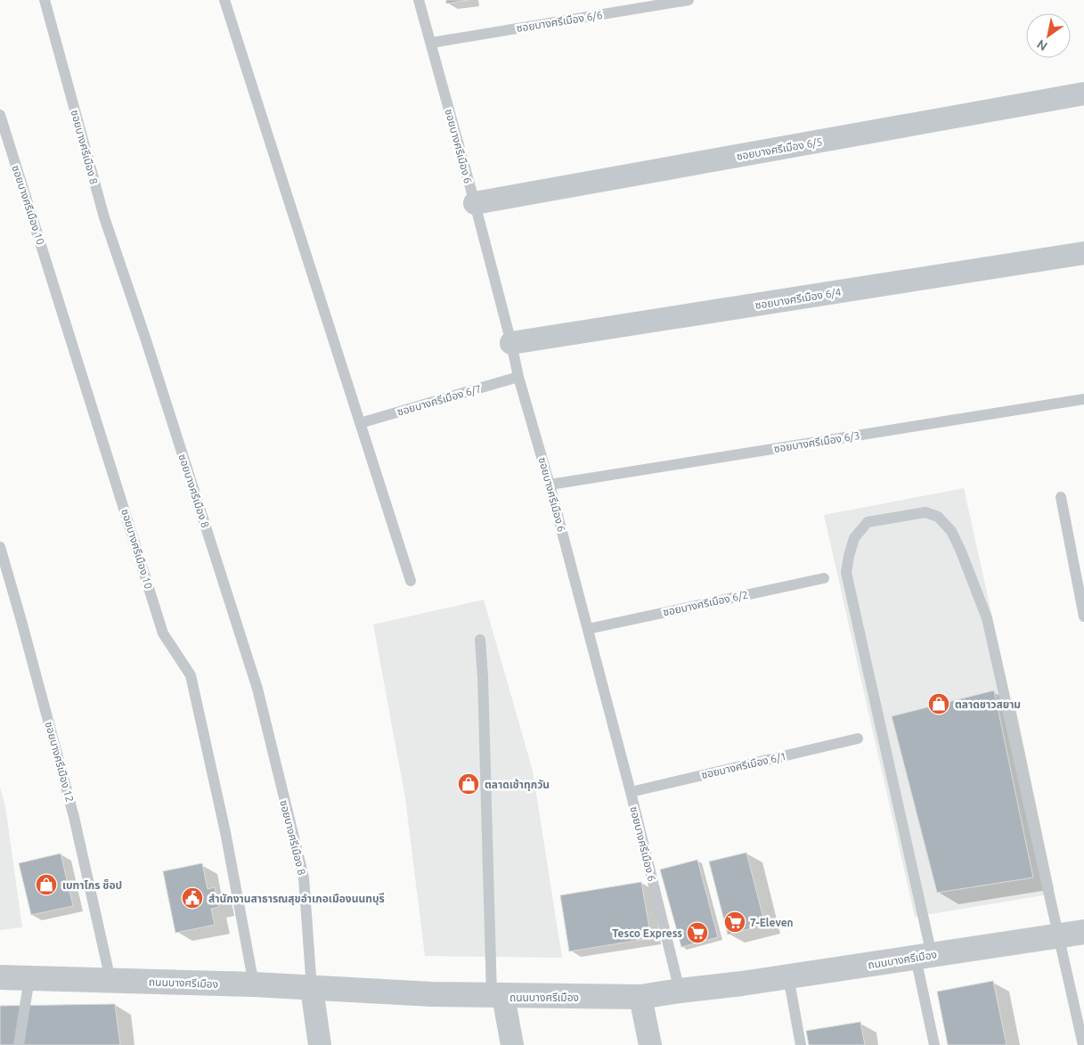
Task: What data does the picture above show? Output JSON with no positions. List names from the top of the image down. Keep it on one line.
{"streets":{"street":["ซอยบางศรีเมือง 6/5","ซอยบางศรีเมือง 6/4","ถนนบางศรีเมือง"],"lane":["ซอยบางศรีเมือง 6/6","ซอยบางศรีเมือง 6","ซอยบางศรีเมือง 8","ซอยบางศรีเมือง 10","ซอยบางศรีเมือง 6/7","ซอยบางศรีเมือง 6/3","ซอยบางศรีเมือง 6/2","ซอยบางศรีเมือง 12","ซอยบางศรีเมือง 6/1"]},"crossings":[["ซอยบางศรีเมือง 6/6","ซอยบางศรีเมือง 6"],["ซอยบางศรีเมือง 6","ซอยบางศรีเมือง 6/5"],["ซอยบางศรีเมือง 6","ซอยบางศรีเมือง 6/4"],["ซอยบางศรีเมือง 6","ซอยบางศรีเมือง 6/7"],["ซอยบางศรีเมือง 6","ซอยบางศรีเมือง 6/3"],["ซอยบางศรีเมือง 6","ซอยบางศรีเมือง 6/2"],["ซอยบางศรีเมือง 6","ซอยบางศรีเมือง 6/1"],["ซอยบางศรีเมือง 6","ถนนบางศรีเมือง"],["ซอยบางศรีเมือง 8","ถนนบางศรีเมือง"],["ซอยบางศรีเมือง 10","ถนนบางศรีเมือง"],["ซอยบางศรีเมือง 12","ถนนบางศรีเมือง"]],"places":{"shop":["ตลาดชาวสยาม","ตลาดเช้าทุกวัน","เบทาโกร ช็อป"],"public building":["สำนักงานสาธารณสุขอำเภอเมืองนนทบุรี"],"supermarket":["7-Eleven","Tesco Express"]},"north":"bottom left"}
